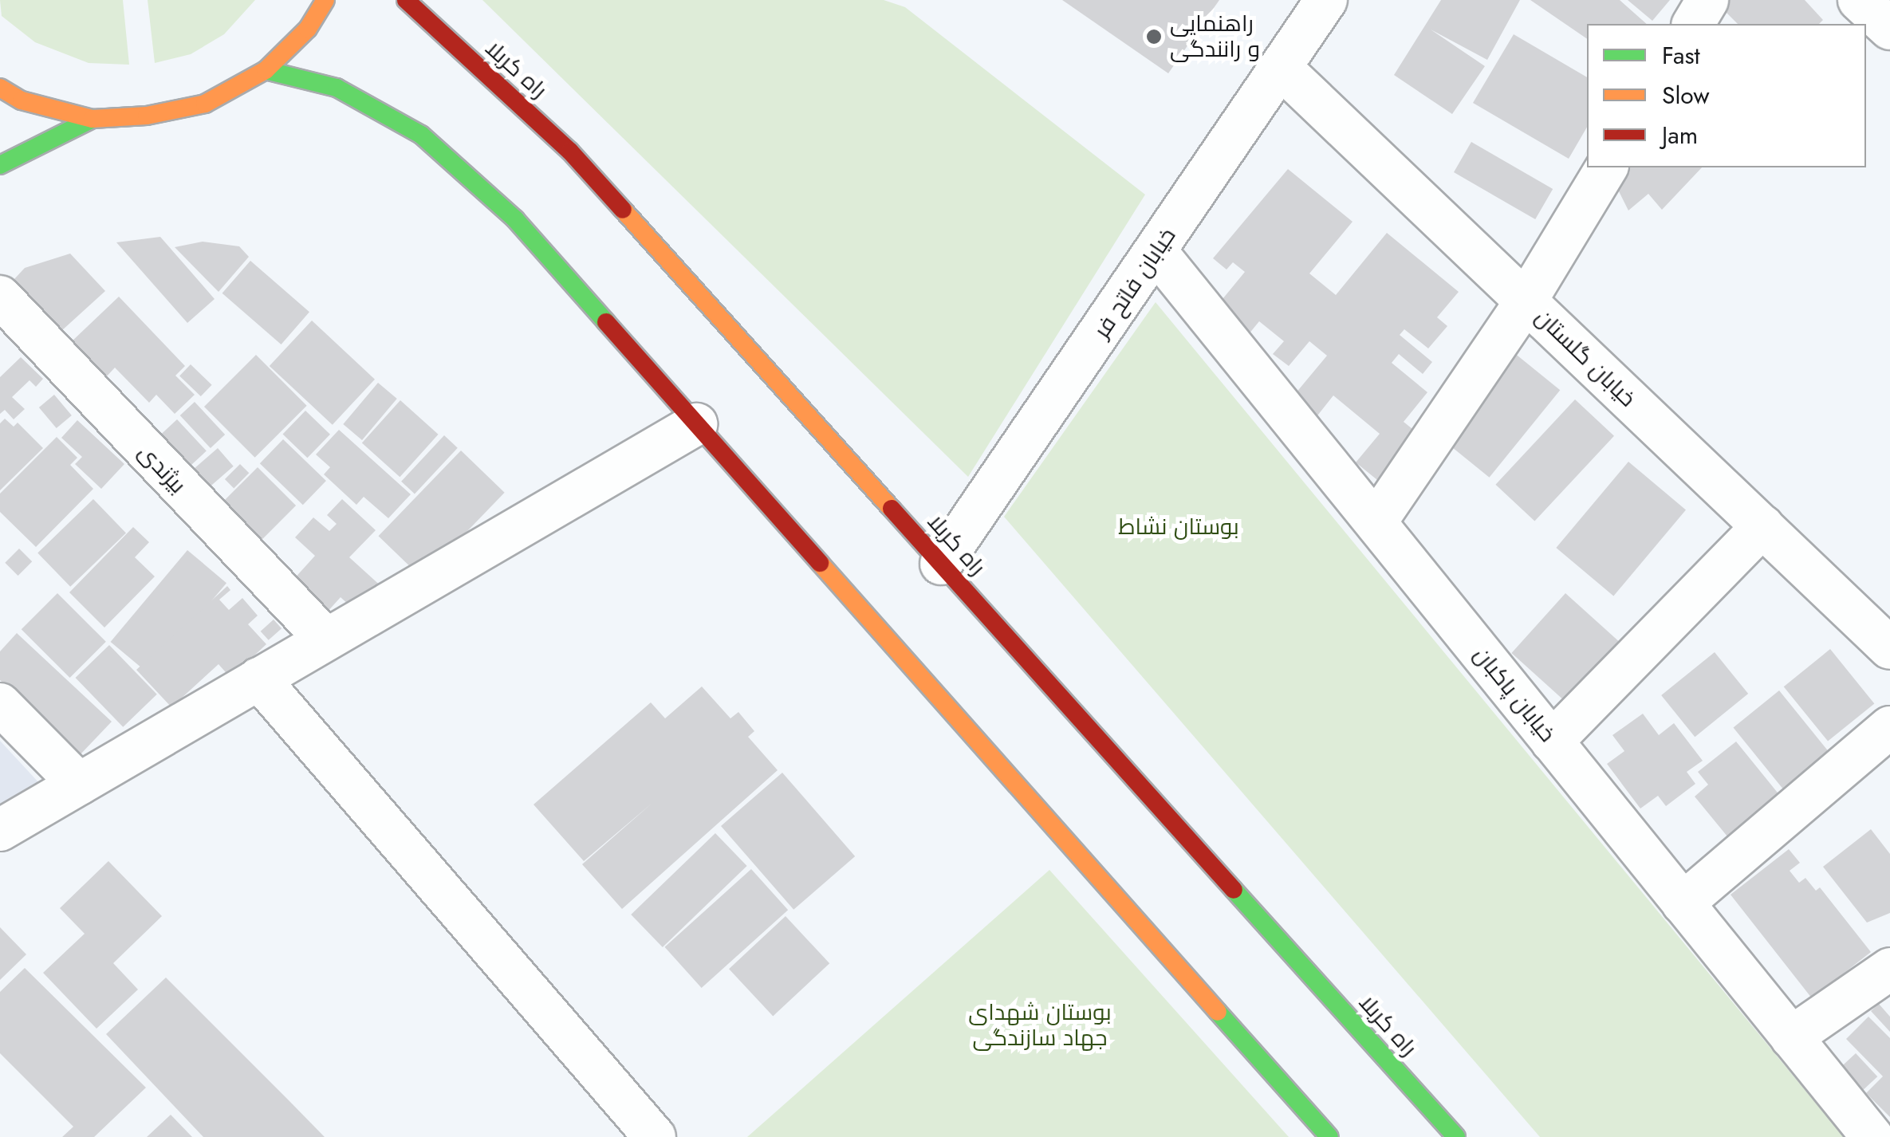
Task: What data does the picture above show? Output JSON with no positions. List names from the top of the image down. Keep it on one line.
{"streets":{"main road":["راه کربلا"],"street":["خیابان فاتح فر","خیابان گلستان","بیژندی","خیابان پاکبان"]},"crossings":[["راه کربلا","خیابان فاتح فر"],["خیابان فاتح فر","خیابان گلستان"],["خیابان فاتح فر","خیابان پاکبان"]],"parks":["بوستان نشاط","بوستان شهدای جهاد سازندگی"],"places":["راهنمایی و رانندگی"],"legend":["Fast","Slow","Jam"]}
